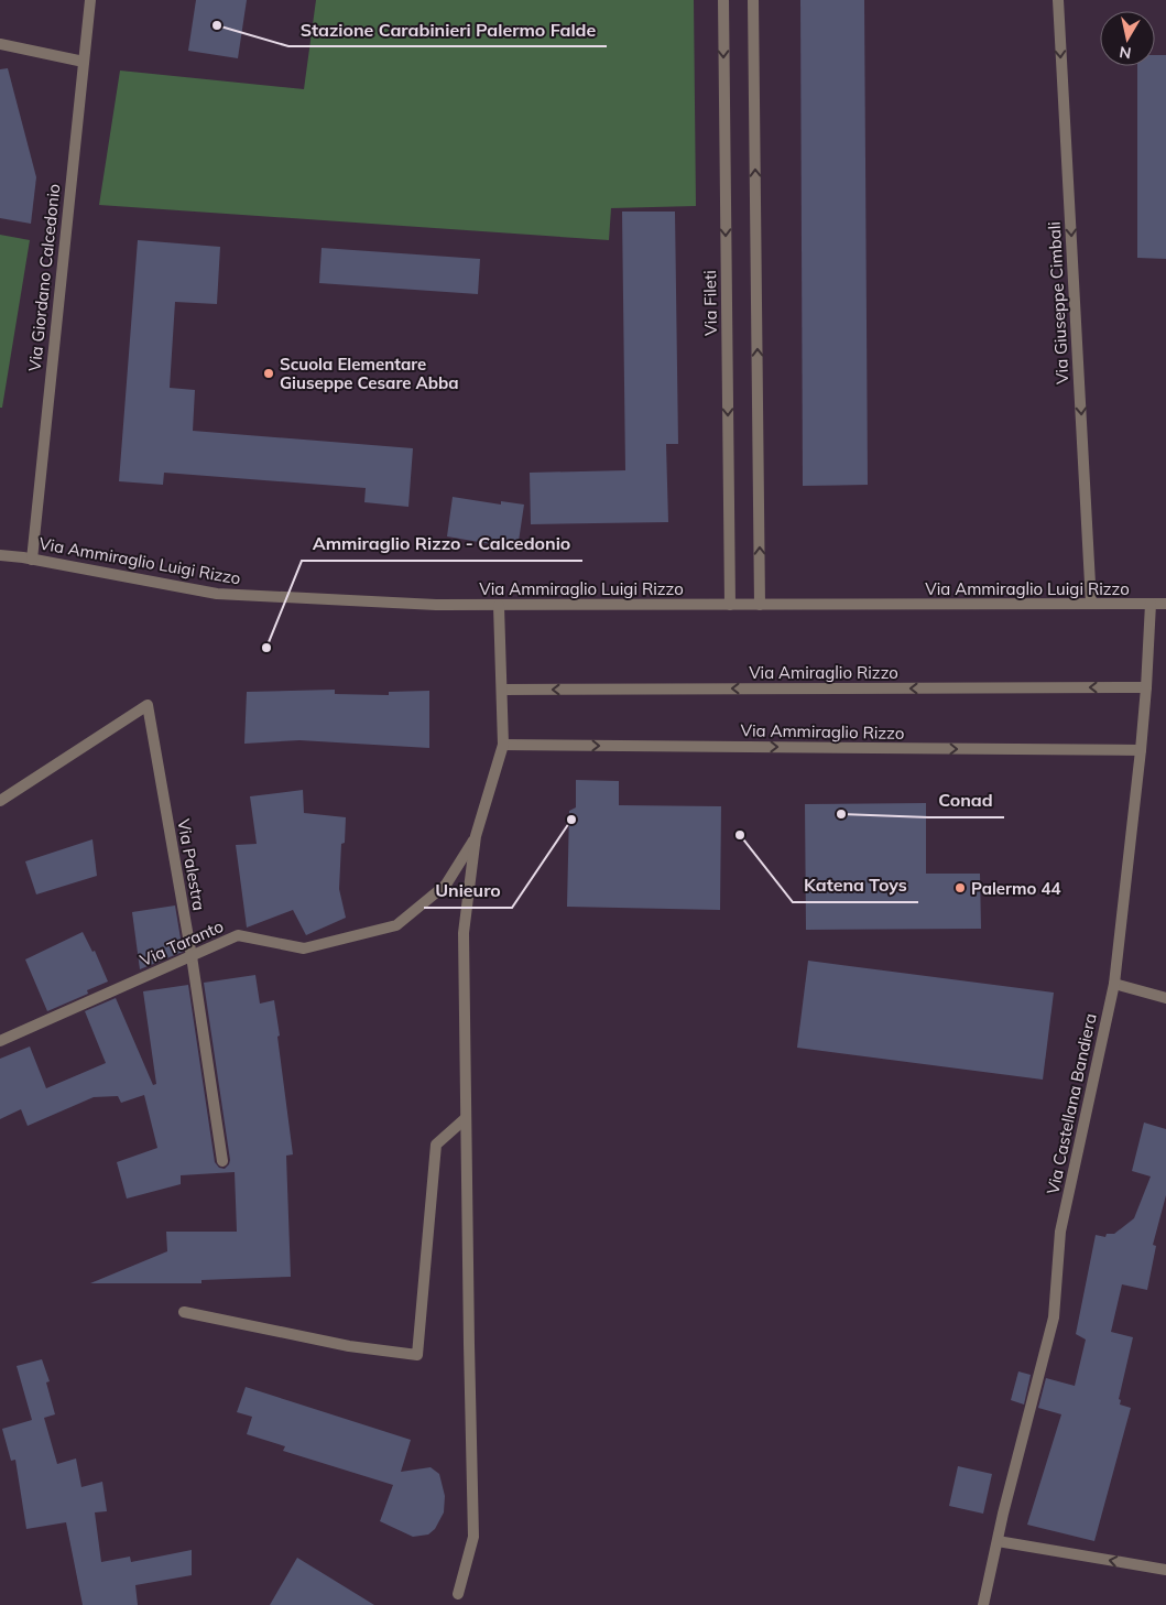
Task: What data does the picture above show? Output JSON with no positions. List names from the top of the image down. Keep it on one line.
{"streets":{"street":["Via Giordano Calcedonio","Via Fileti","Via Giuseppe Cimbali","Via Ammiraglio Luigi Rizzo","Via Amiraglio Rizzo","Via Ammiraglio Rizzo","Via Palestra","Via Taranto","Via Castellana Bandiera"]},"crossings":[["Via Giordano Calcedonio","Via Ammiraglio Luigi Rizzo"],["Via Fileti","Via Ammiraglio Luigi Rizzo"],["Via Giuseppe Cimbali","Via Ammiraglio Luigi Rizzo"],["Via Ammiraglio Luigi Rizzo","Via Castellana Bandiera"],["Via Amiraglio Rizzo","Via Castellana Bandiera"],["Via Ammiraglio Rizzo","Via Castellana Bandiera"],["Via Palestra","Via Taranto"]],"one_way":["Via Giuseppe Cimbali","Via Amiraglio Rizzo","Via Ammiraglio Rizzo"],"places":["Stazione Carabinieri Palermo Falde","Scuola Elementare Giuseppe Cesare Abba","Ammiraglio Rizzo - Calcedonio","Conad","Unieuro","Katena Toys","Palermo 44"],"north":"bottom"}
